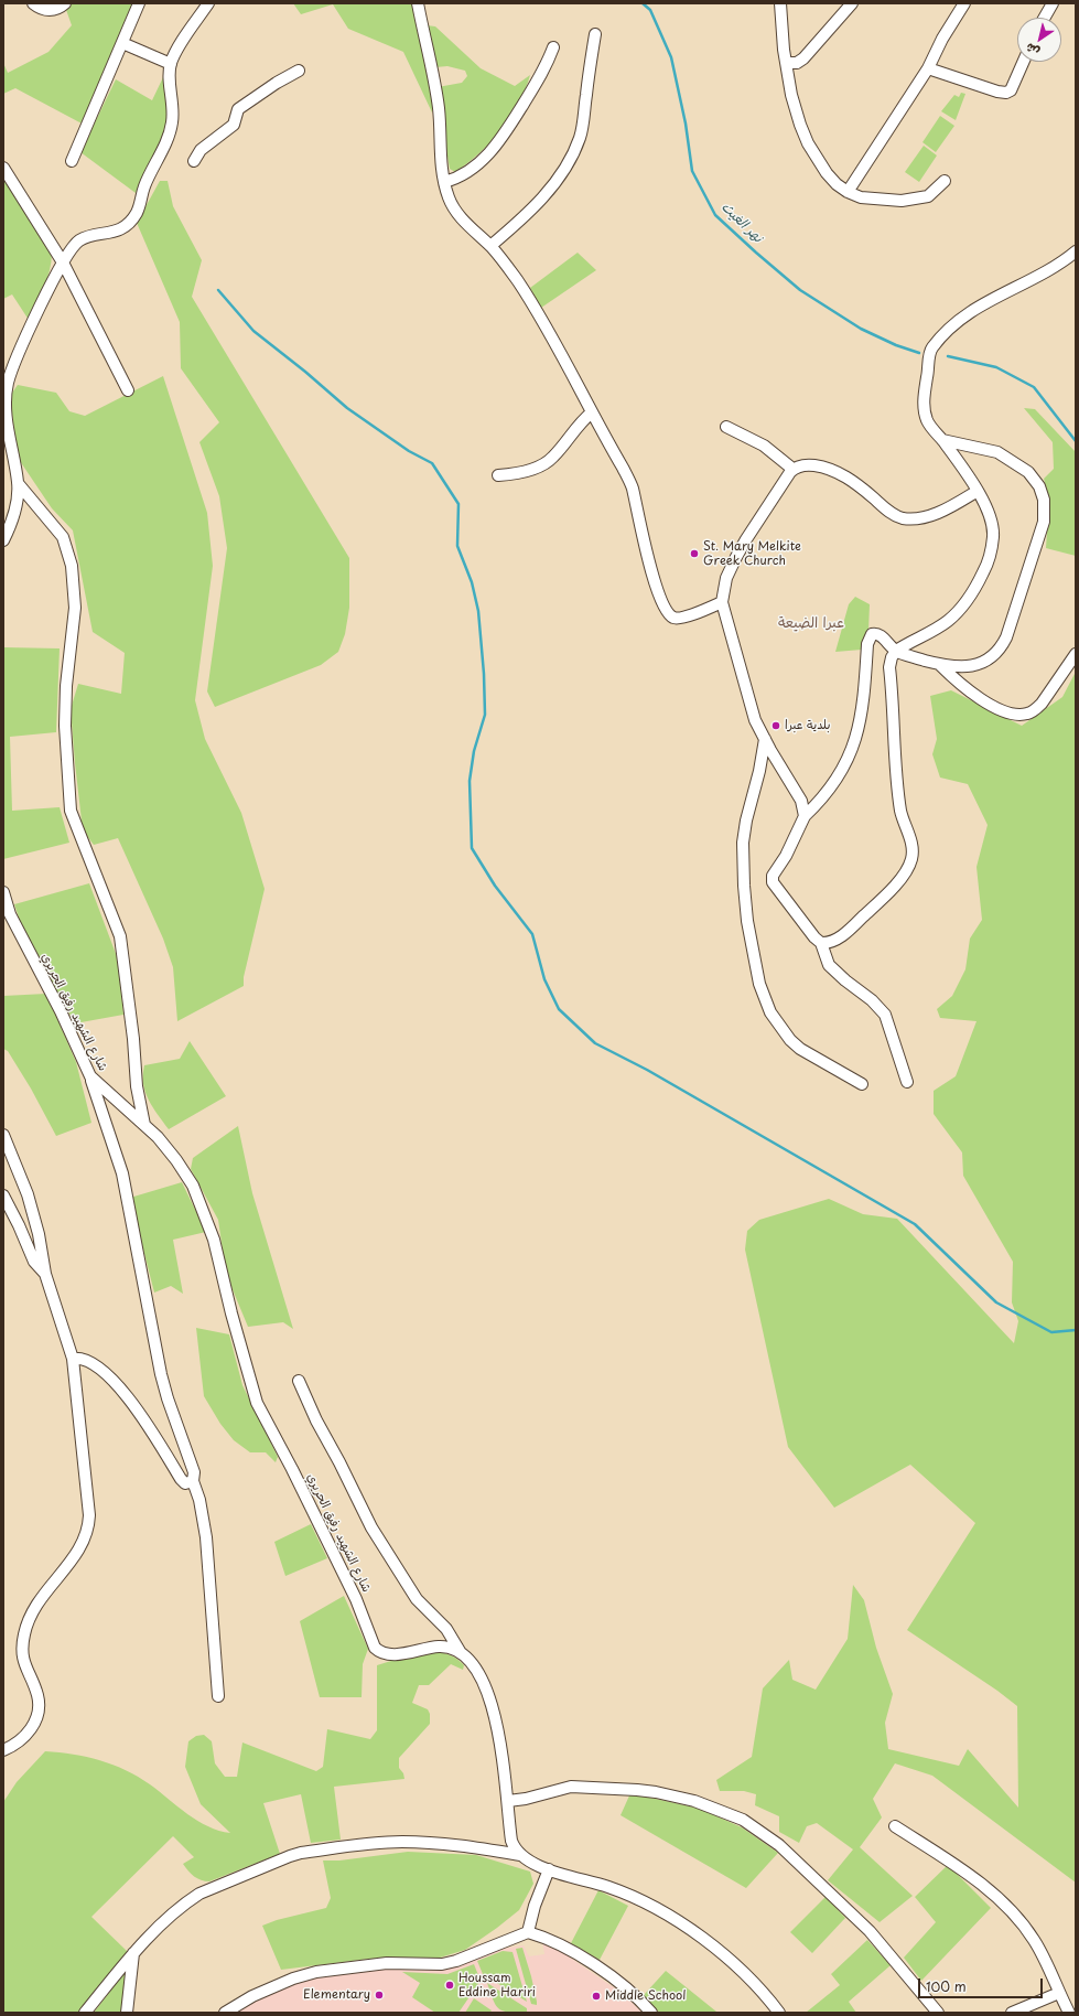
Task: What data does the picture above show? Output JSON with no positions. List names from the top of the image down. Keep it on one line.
{"streets":{"street":["شارع الشهيد رفيق الحريري"]},"districts":["عبرا الضيعة"],"water":["نهر الغيث"],"places":["St. Mary Melkite Greek Church","بلدية عبرا","Houssam Eddine Hariri","Elementary","Middle School"],"scale_bar":"100 m","north":"bottom left"}
